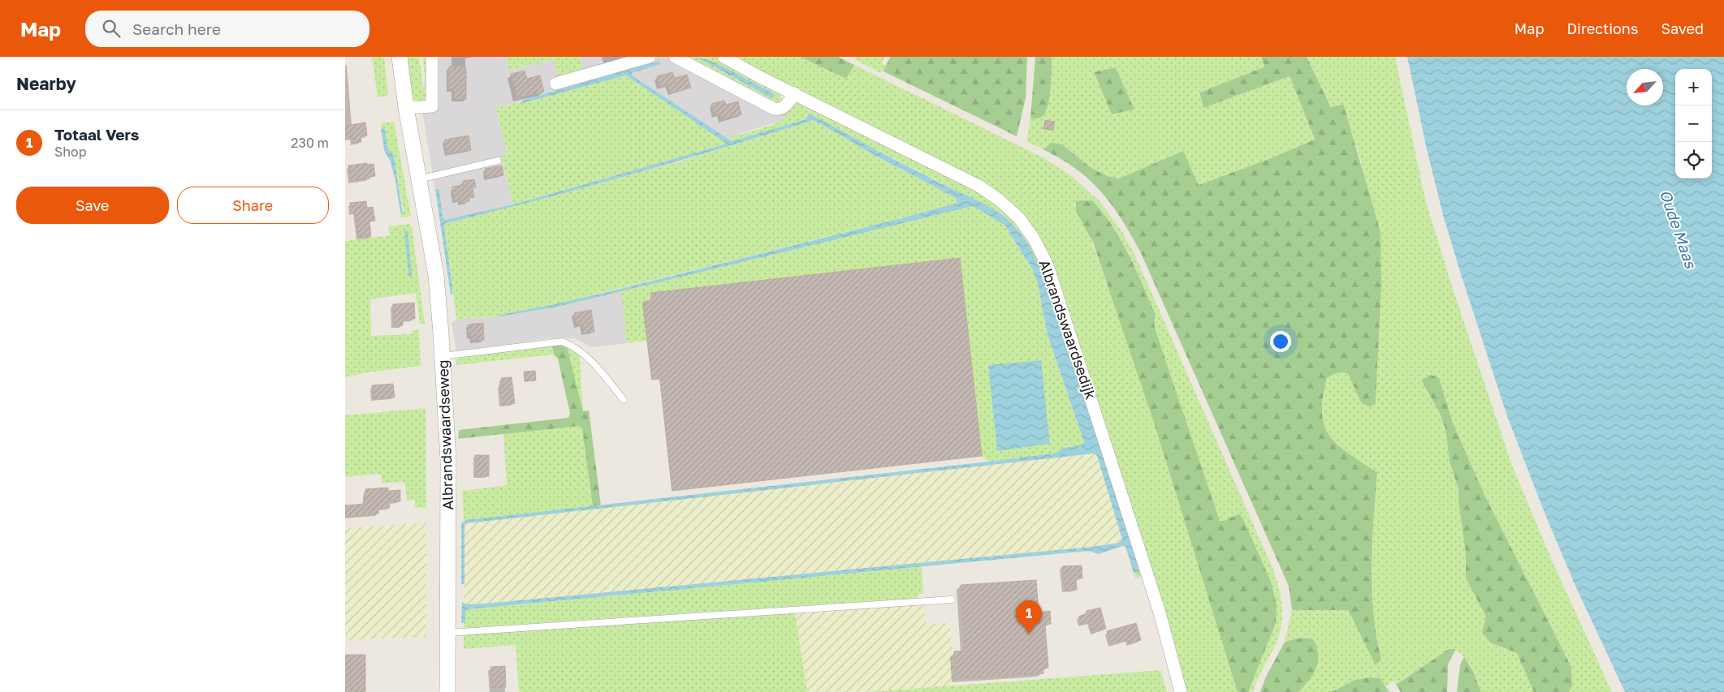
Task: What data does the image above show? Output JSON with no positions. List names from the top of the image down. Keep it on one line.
{"streets":{"street":["Albrandswaardsedijk","Albrandswaardseweg"]},"water":["Oude Maas"],"north":"bottom left","page":{"header":"Map","search":"Search here","nav":["Map","Directions","Saved"],"heading":"Nearby","map_buttons":["+","−"],"list":[{"mark":"1","name":"Totaal Vers","note":"Shop","value":"230 m"}],"buttons":["Save","Share"],"pins":"1"}}
